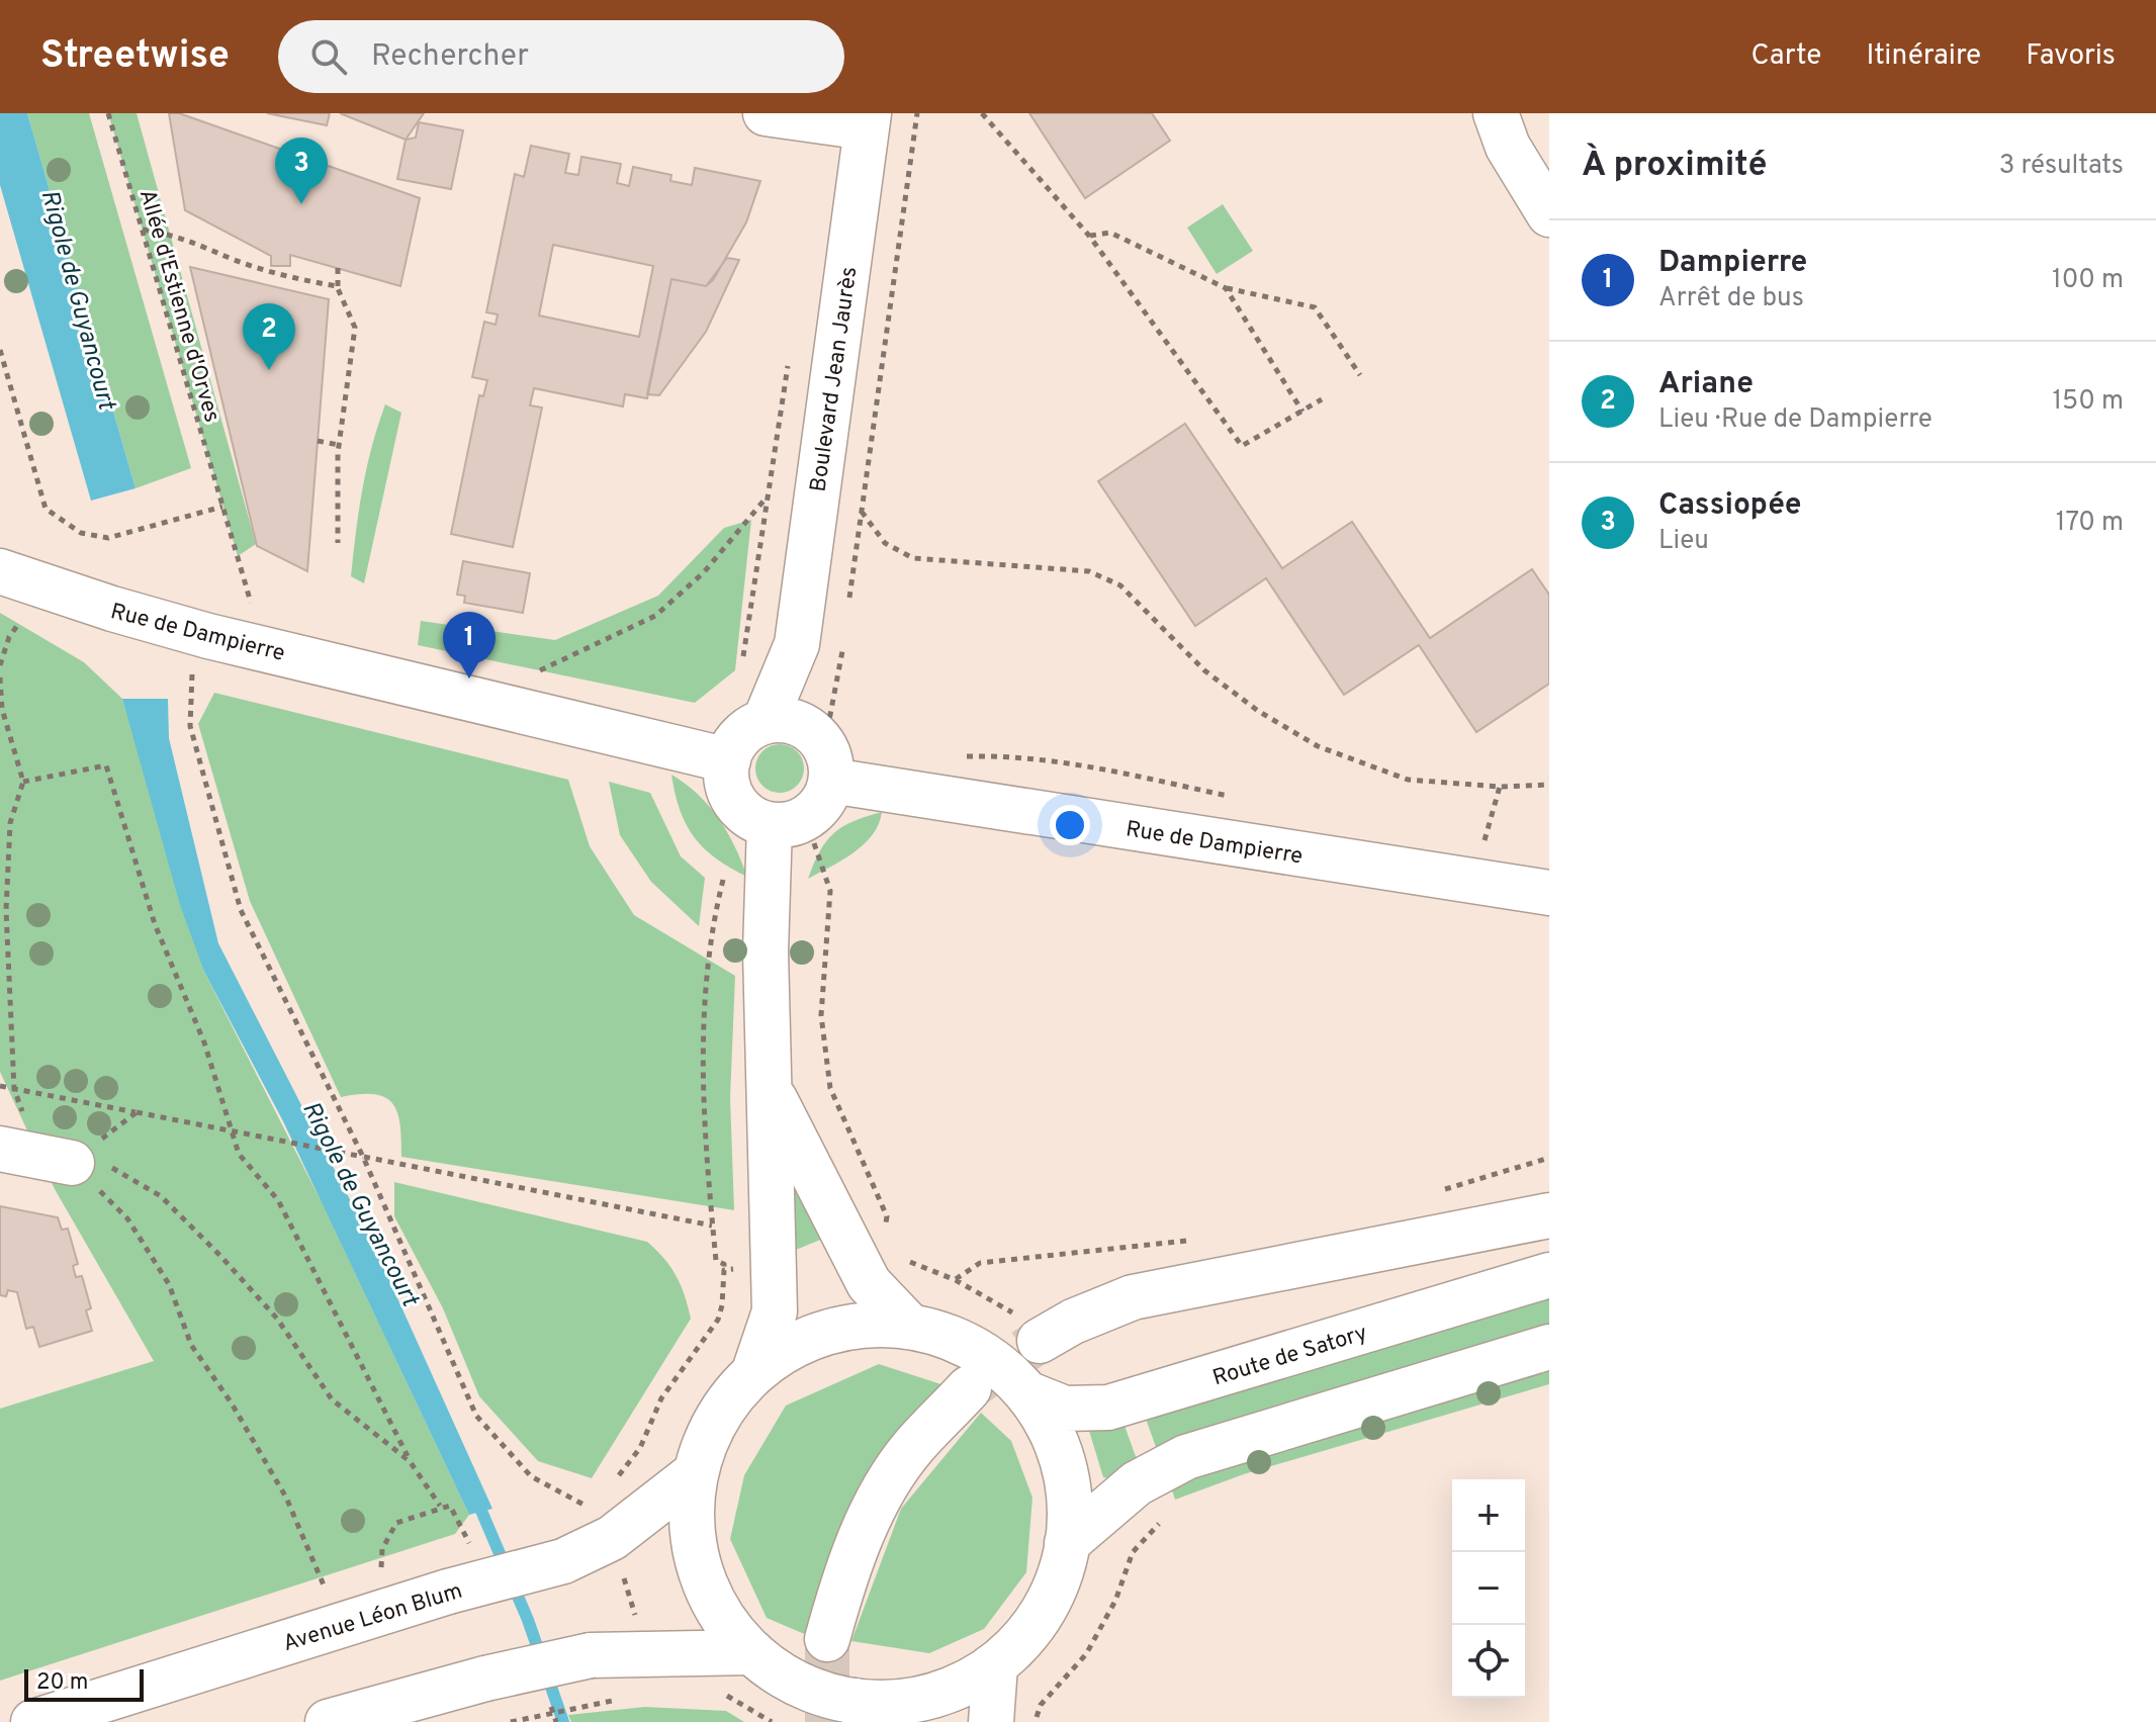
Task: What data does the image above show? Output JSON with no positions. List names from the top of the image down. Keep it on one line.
{"streets":{"main road":["Boulevard Jean Jaurès","Rue de Dampierre","Route de Satory","Avenue Léon Blum"],"path":["Allée d'Estienne d'Orves"]},"crossings":[["Allée d'Estienne d'Orves","Rue de Dampierre"],["Boulevard Jean Jaurès","Rue de Dampierre"]],"water":["Rigole de Guyancourt"],"scale_bar":"20 m","page":{"header":"Streetwise","search":"Rechercher","nav":["Carte","Itinéraire","Favoris"],"heading":["À proximité","3 résultats"],"pins":["3","2","1"],"list":[{"mark":"1","name":"Dampierre","note":"Arrêt de bus","value":"100 m"},{"mark":"2","name":"Ariane","note":"Lieu · Rue de Dampierre","value":"150 m"},{"mark":"3","name":"Cassiopée","note":"Lieu","value":"170 m"}],"map_buttons":["+","−"],"scale":"20 m"}}
